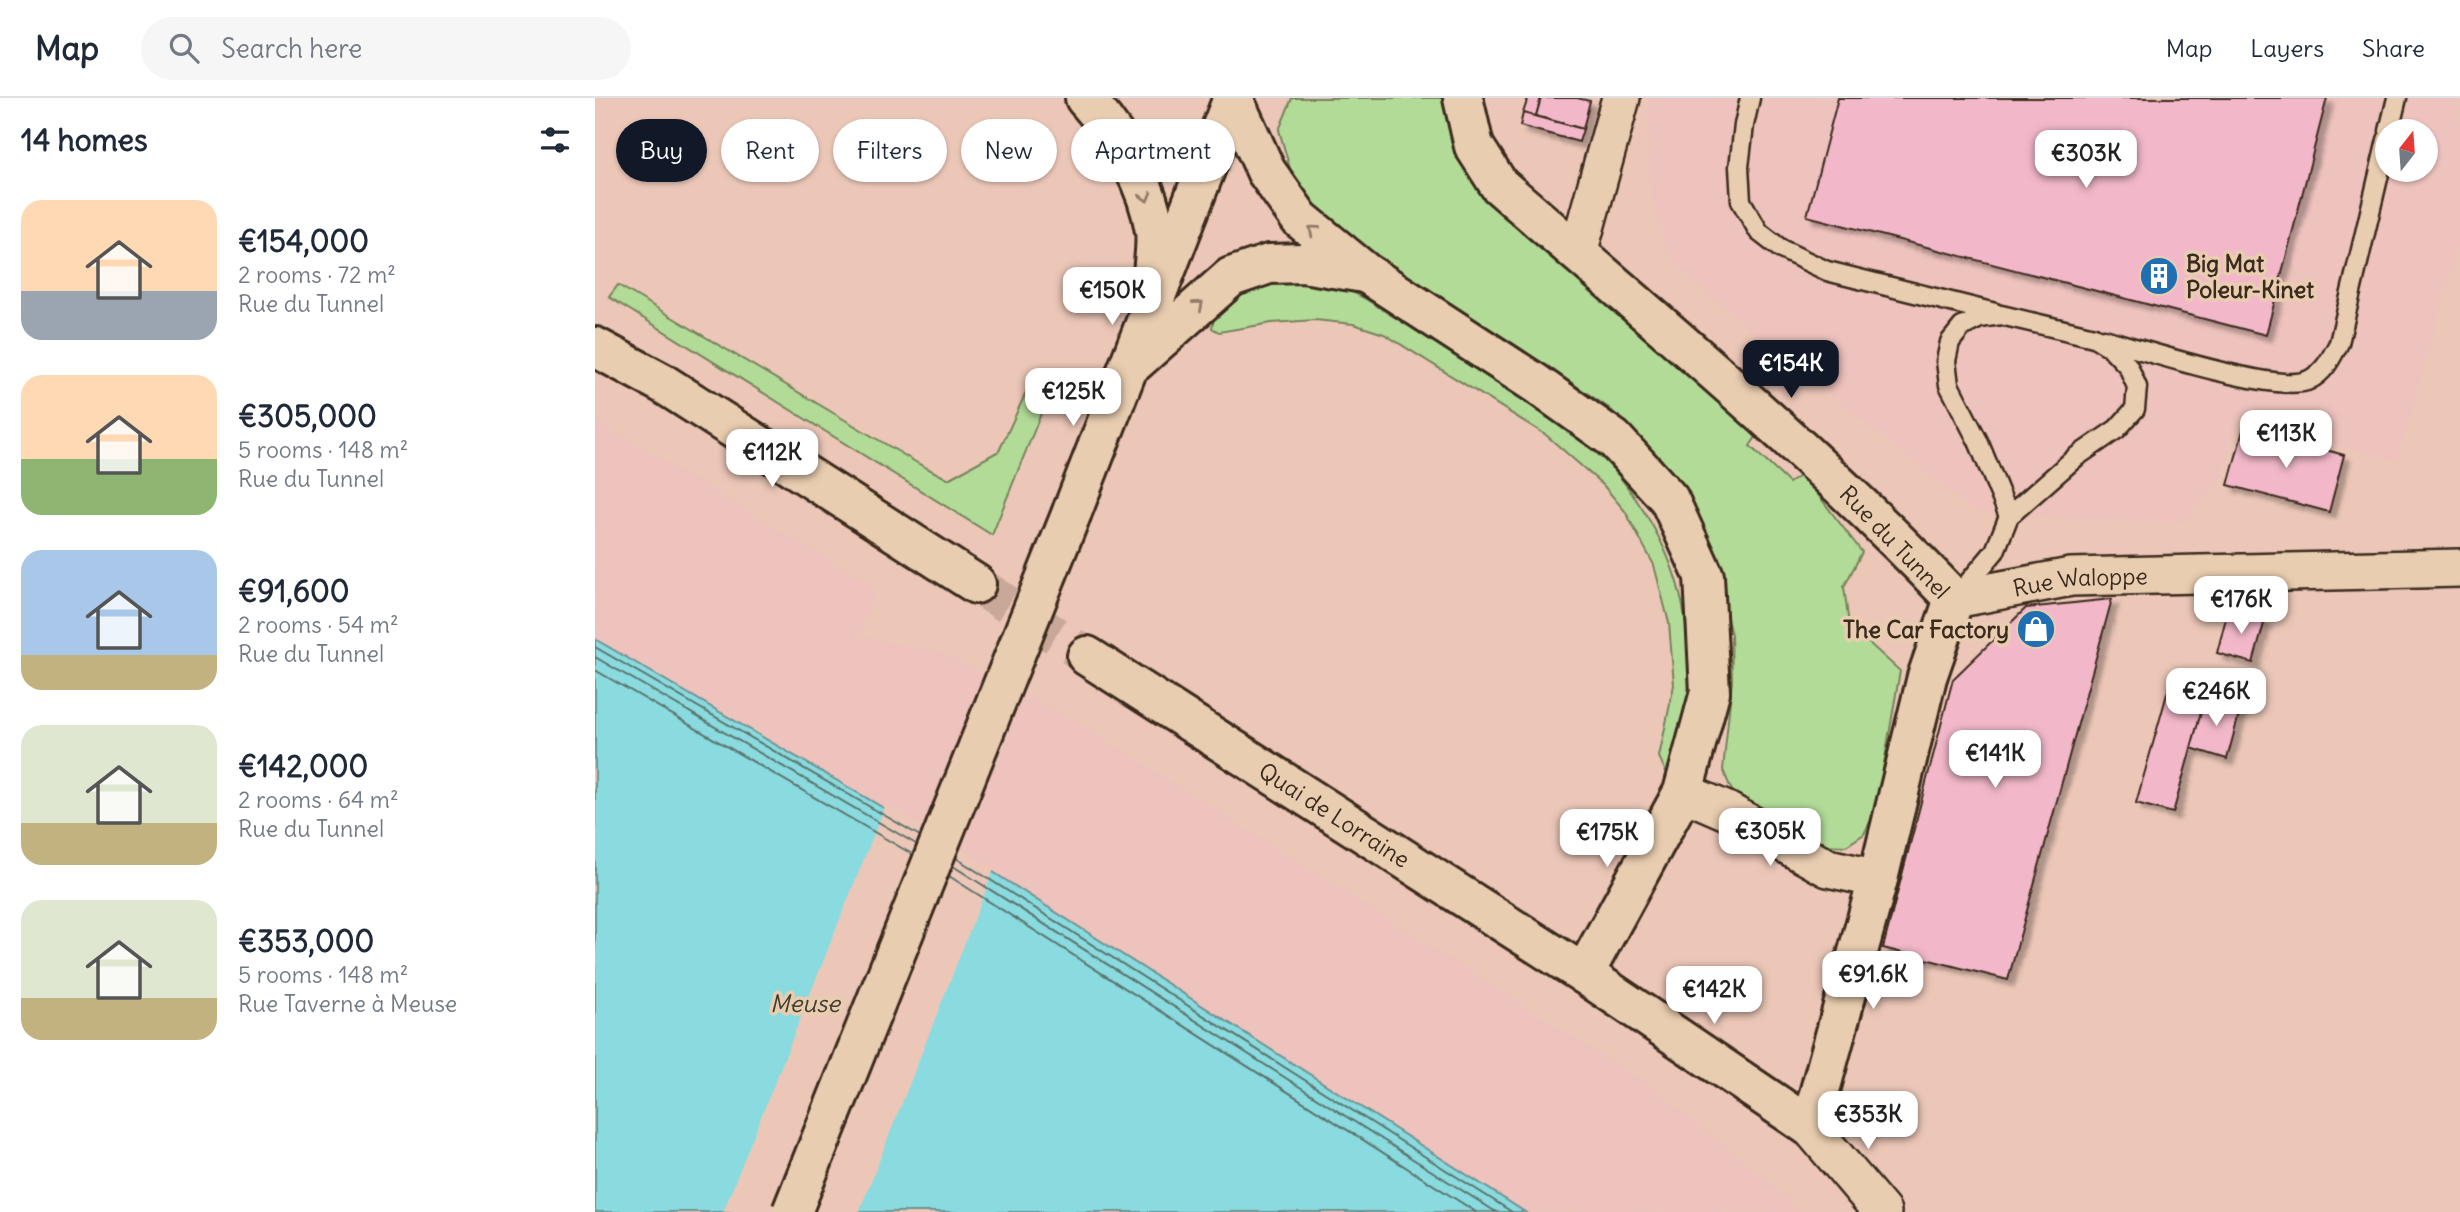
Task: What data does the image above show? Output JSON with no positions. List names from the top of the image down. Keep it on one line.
{"streets":{"main road":["Rue du Tunnel","Quai de Lorraine"],"street":["Rue Waloppe"]},"crossings":[["Rue du Tunnel","Rue Waloppe"],["Rue du Tunnel","Quai de Lorraine"]],"water":["Meuse"],"places":{"building":["Big Mat Poleur-Kinet"],"shop":["The Car Factory"]},"north":"top","page":{"header":"Map","search":"Search here","nav":["Map","Layers","Share"],"heading":"14 homes","chip":["Buy","Rent","Filters","New","Apartment"],"price":["€303K","€150K","€154K","€125K","€113K","€112K","€176K","€246K","€141K","€305K","€175K","€91.6K","€142K","€353K"],"list":[{"name":"€154,000","note":"2 rooms · 72 m² · Rue du Tunnel"},{"name":"€305,000","note":"5 rooms · 148 m² · Rue du Tunnel"},{"name":"€91,600","note":"2 rooms · 54 m² · Rue du Tunnel"},{"name":"€142,000","note":"2 rooms · 64 m² · Rue du Tunnel"},{"name":"€353,000","note":"5 rooms · 148 m² · Rue Taverne à Meuse"}]}}
